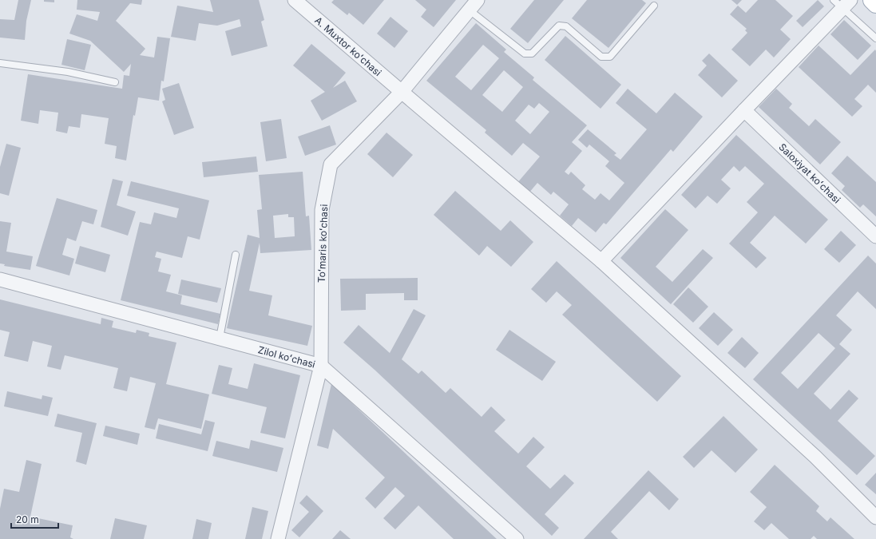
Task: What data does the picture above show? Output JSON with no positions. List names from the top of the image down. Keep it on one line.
{"streets":{"street":["A. Muxtor koʻchasi","Saloxiyat koʻchasi","Toʻmaris koʻchasi","Zilol koʻchasi"]},"crossings":[["A. Muxtor koʻchasi","Toʻmaris koʻchasi"],["Toʻmaris koʻchasi","Zilol koʻchasi"]],"scale_bar":"20 m"}
